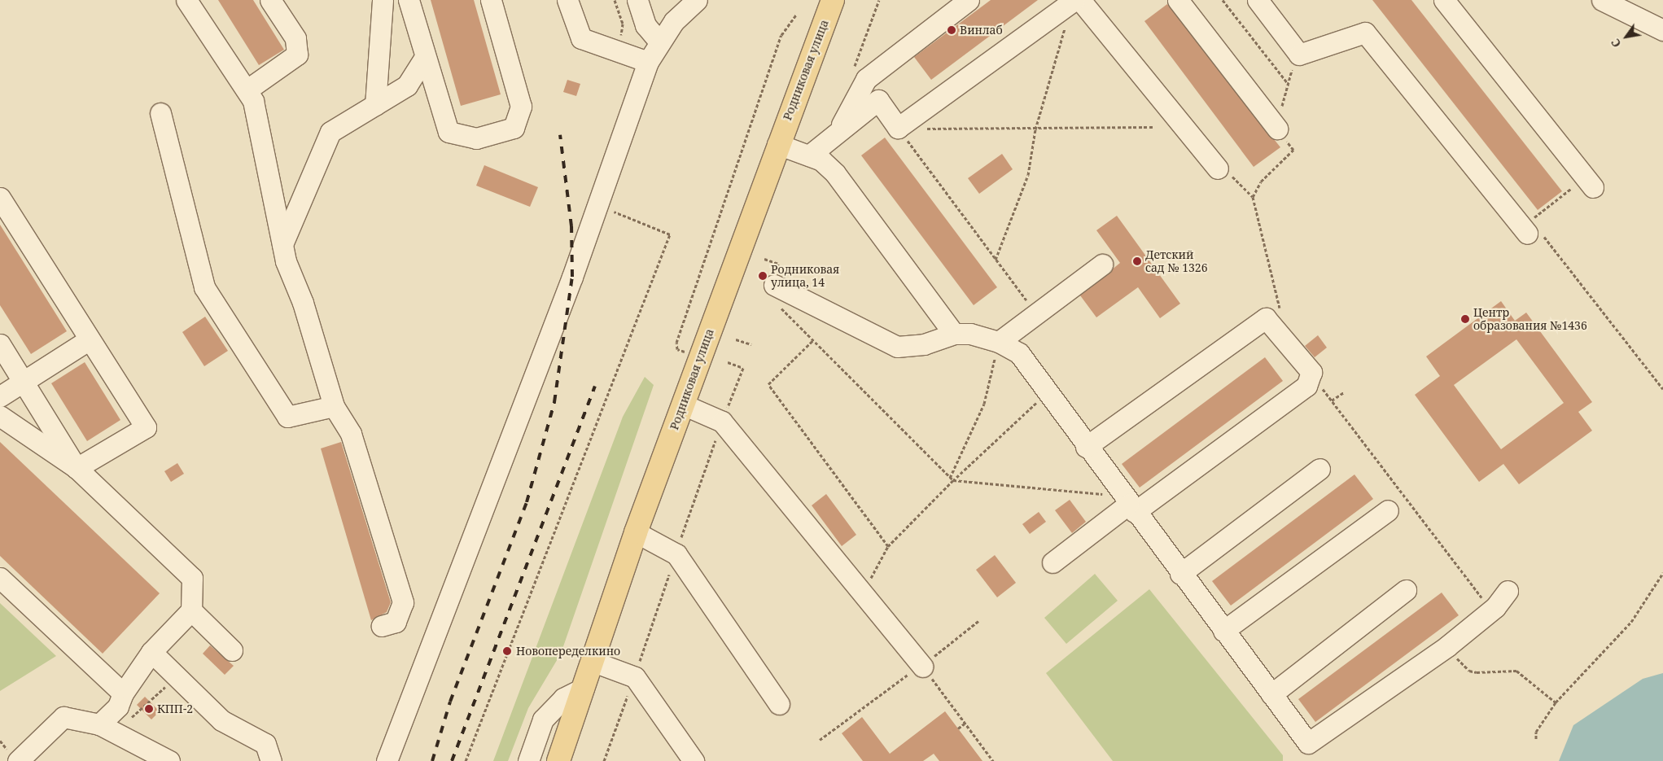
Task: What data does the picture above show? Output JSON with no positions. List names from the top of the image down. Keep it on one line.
{"streets":{"main road":["Родниковая улица"]},"places":["Винлаб","Детский сад № 1326","Родниковая улица, 14","Центр образования №1436","Новопеределкино","КПП-2"],"north":"bottom left"}
